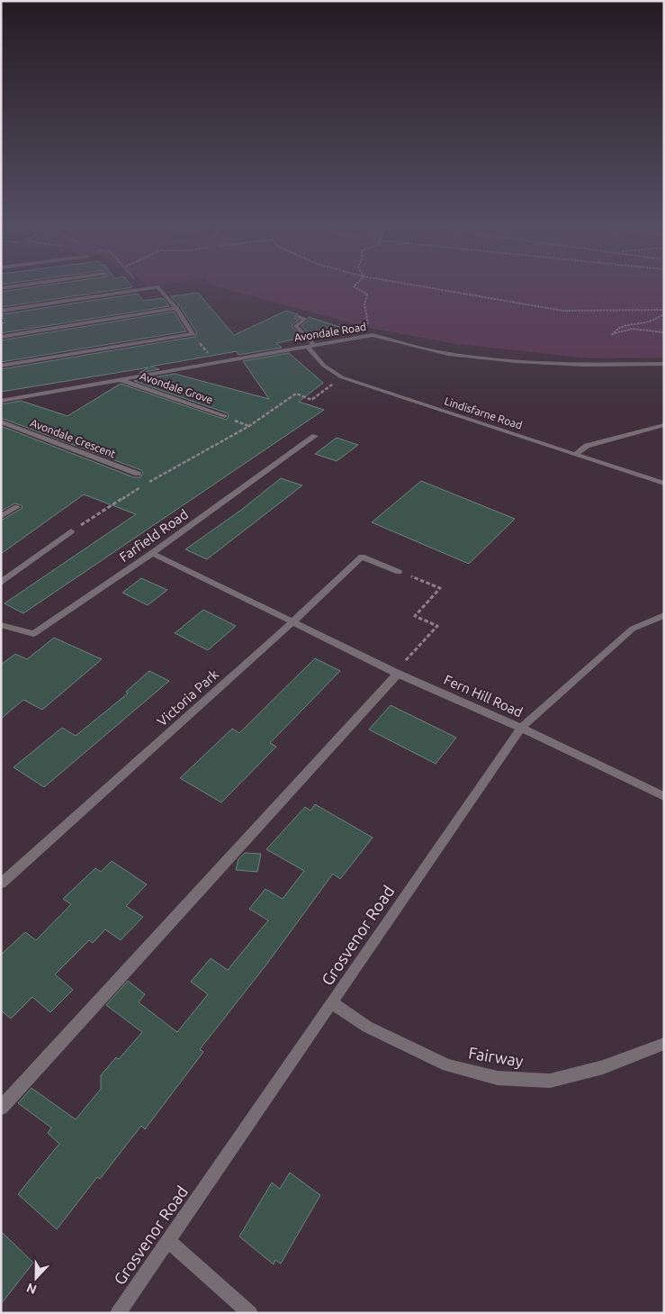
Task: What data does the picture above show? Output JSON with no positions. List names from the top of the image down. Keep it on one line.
{"streets":{"street":["Avondale Road","Avondale Grove","Lindisfarne Road","Avondale Crescent","Farfield Road","Fern Hill Road","Victoria Park","Grosvenor Road","Fairway"]},"crossings":[["Avondale Road","Avondale Grove"],["Avondale Road","Lindisfarne Road"],["Farfield Road","Fern Hill Road"],["Fern Hill Road","Victoria Park"],["Fern Hill Road","Grosvenor Road"],["Grosvenor Road","Fairway"]],"north":"bottom"}
